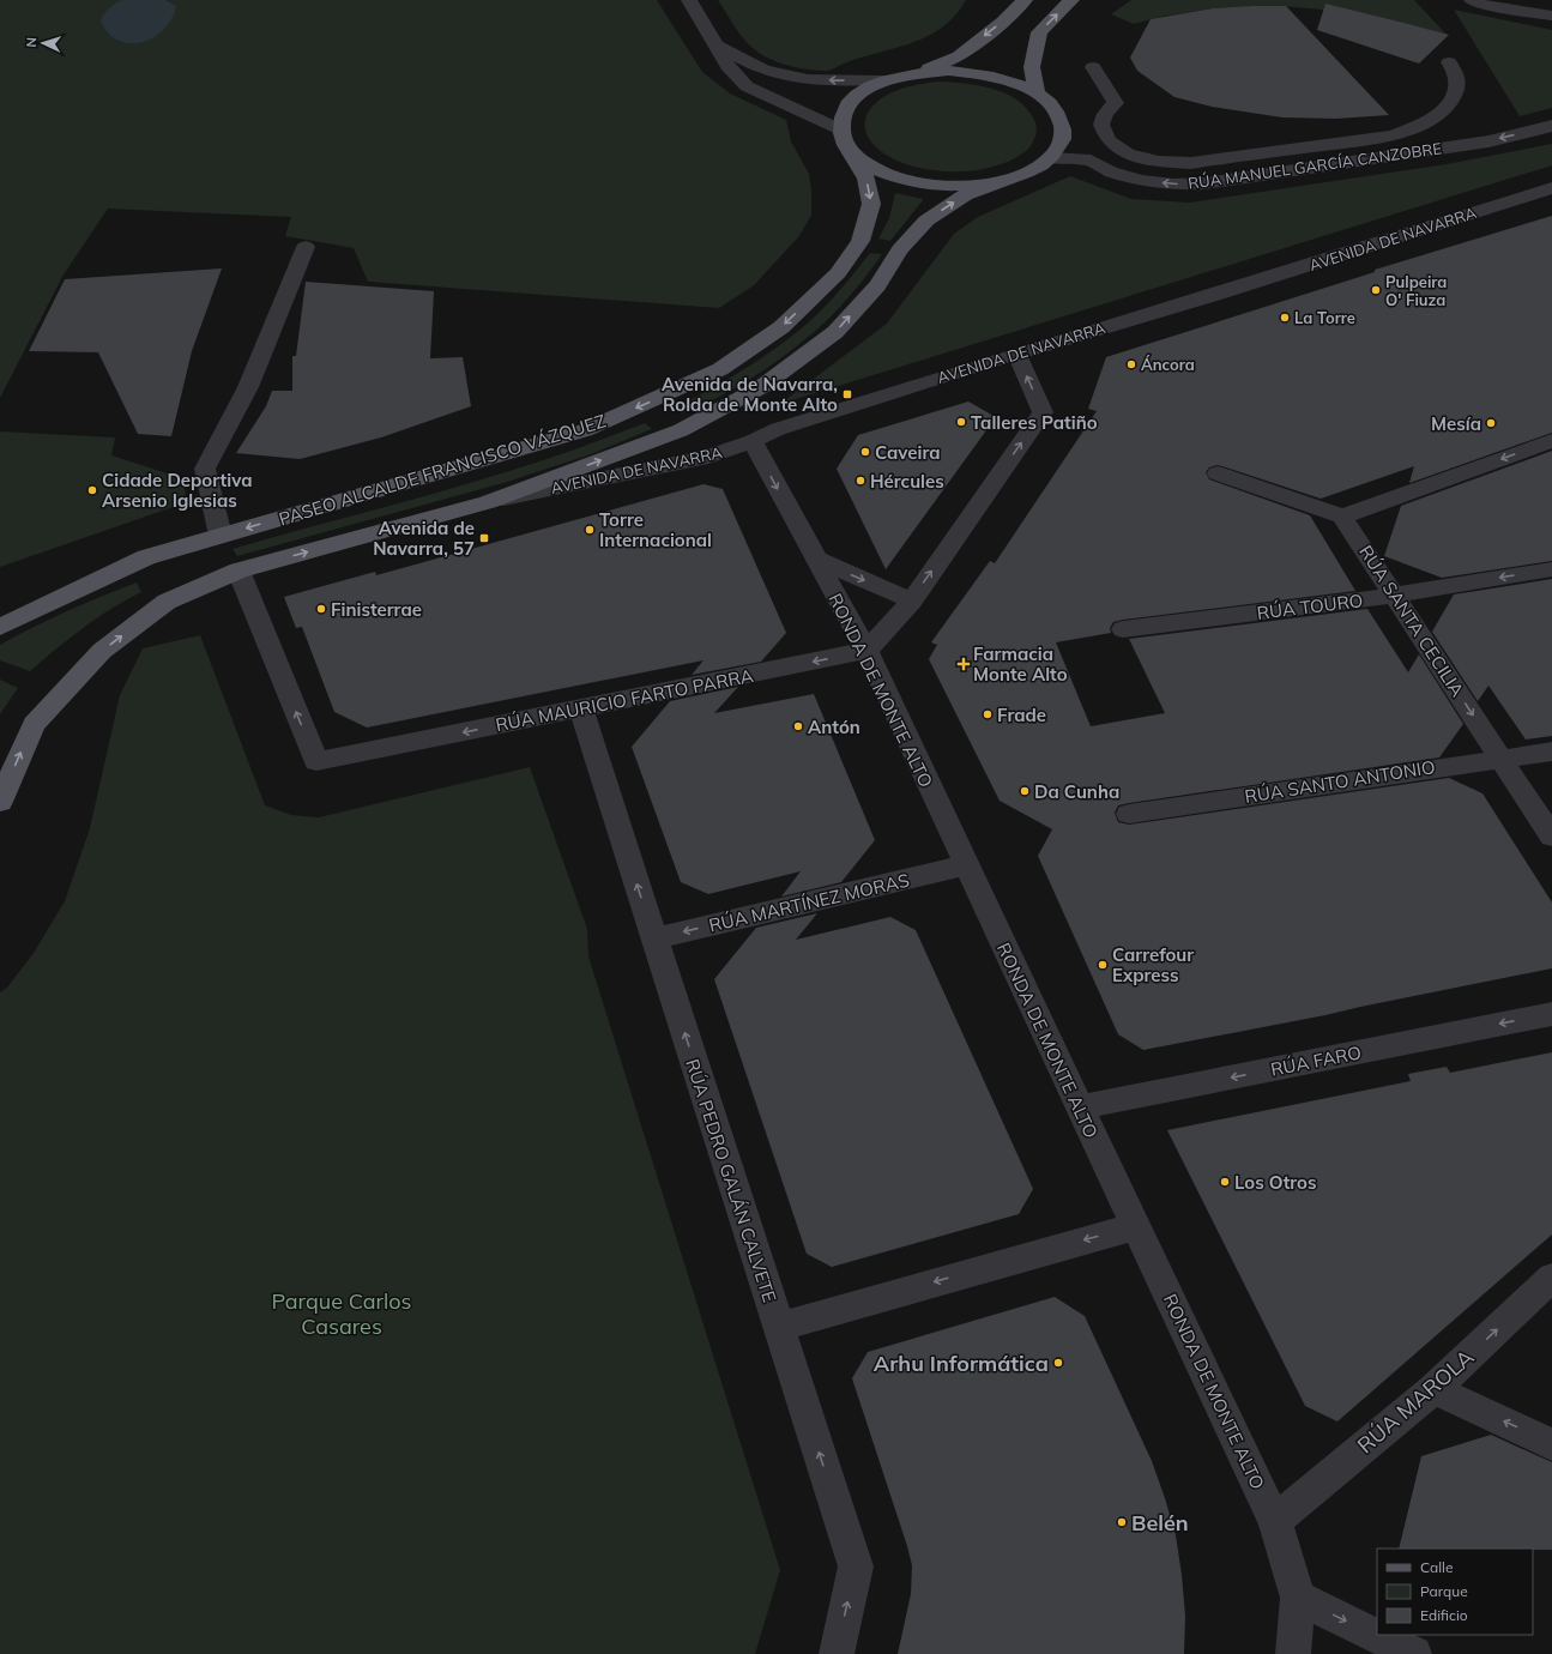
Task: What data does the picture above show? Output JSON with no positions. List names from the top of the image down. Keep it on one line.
{"streets":{"main road":["PASEO ALCALDE FRANCISCO VÁZQUEZ"],"street":["RÚA MANUEL GARCÍA CANZOBRE","AVENIDA DE NAVARRA","RÚA TOURO","RÚA SANTA CECILIA","RONDA DE MONTE ALTO","RÚA MAURICIO FARTO PARRA","RÚA SANTO ANTONIO","RÚA MARTÍNEZ MORAS","RÚA FARO","RÚA PEDRO GALÁN CALVETE","RÚA MAROLA"]},"crossings":[["AVENIDA DE NAVARRA","PASEO ALCALDE FRANCISCO VÁZQUEZ"],["AVENIDA DE NAVARRA","RONDA DE MONTE ALTO"],["PASEO ALCALDE FRANCISCO VÁZQUEZ","RÚA MAURICIO FARTO PARRA"],["RÚA TOURO","RÚA SANTA CECILIA"],["RÚA SANTA CECILIA","RÚA SANTO ANTONIO"],["RONDA DE MONTE ALTO","RÚA MAURICIO FARTO PARRA"],["RONDA DE MONTE ALTO","RÚA MARTÍNEZ MORAS"],["RONDA DE MONTE ALTO","RÚA FARO"],["RONDA DE MONTE ALTO","RÚA MAROLA"],["RÚA MAURICIO FARTO PARRA","RÚA PEDRO GALÁN CALVETE"],["RÚA MARTÍNEZ MORAS","RÚA PEDRO GALÁN CALVETE"]],"one_way":["RÚA MANUEL GARCÍA CANZOBRE","RÚA SANTA CECILIA","RÚA MAURICIO FARTO PARRA","RÚA MARTÍNEZ MORAS","RÚA FARO","RÚA PEDRO GALÁN CALVETE","RÚA MAROLA"],"parks":["Parque Carlos Casares"],"places":{"other":["Pulpeira O' Fiuza","La Torre","Áncora","Talleres Patiño","Mesía","Caveira","Hércules","Cidade Deportiva Arsenio Iglesias","Torre Internacional","Finisterrae","Frade","Antón","Da Cunha","Carrefour Express","Los Otros","Arhu Informática","Belén"],"transit":["Avenida de Navarra, Rolda de Monte Alto","Avenida de Navarra, 57"],"health":["Farmacia Monte Alto"]},"legend":["Calle","Parque","Edificio"],"north":"left"}
